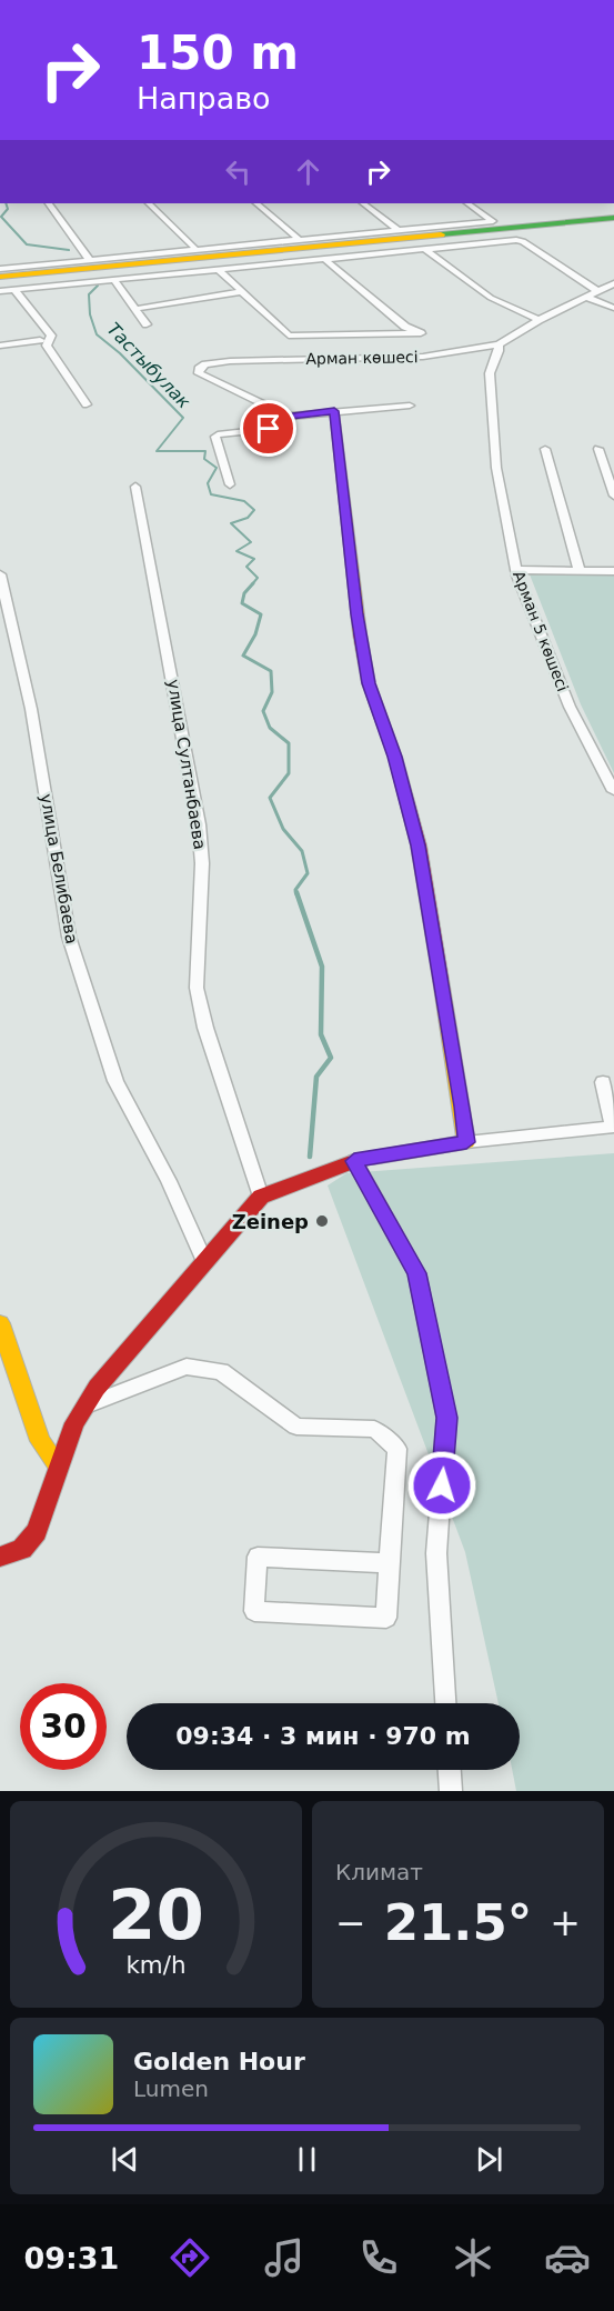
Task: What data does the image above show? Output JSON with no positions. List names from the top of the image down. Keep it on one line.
{"streets":{"street":["Арман көшесі","Арман 5 көшесі","улица Султанбаева","улица Белибаева"]},"crossings":[["Арман көшесі","Арман 5 көшесі"]],"water":["Тастыбулак"],"places":["Zeinep"],"page":{"turn":["150 m","Направо"],"limit":"30","trip":"09:34 · 3 мин · 970 m","tile":"Климат","heat":["−","21.5°","+"],"song":["Golden Hour","Lumen"],"tabs":"09:31","gauge":["20","km/h"]}}
